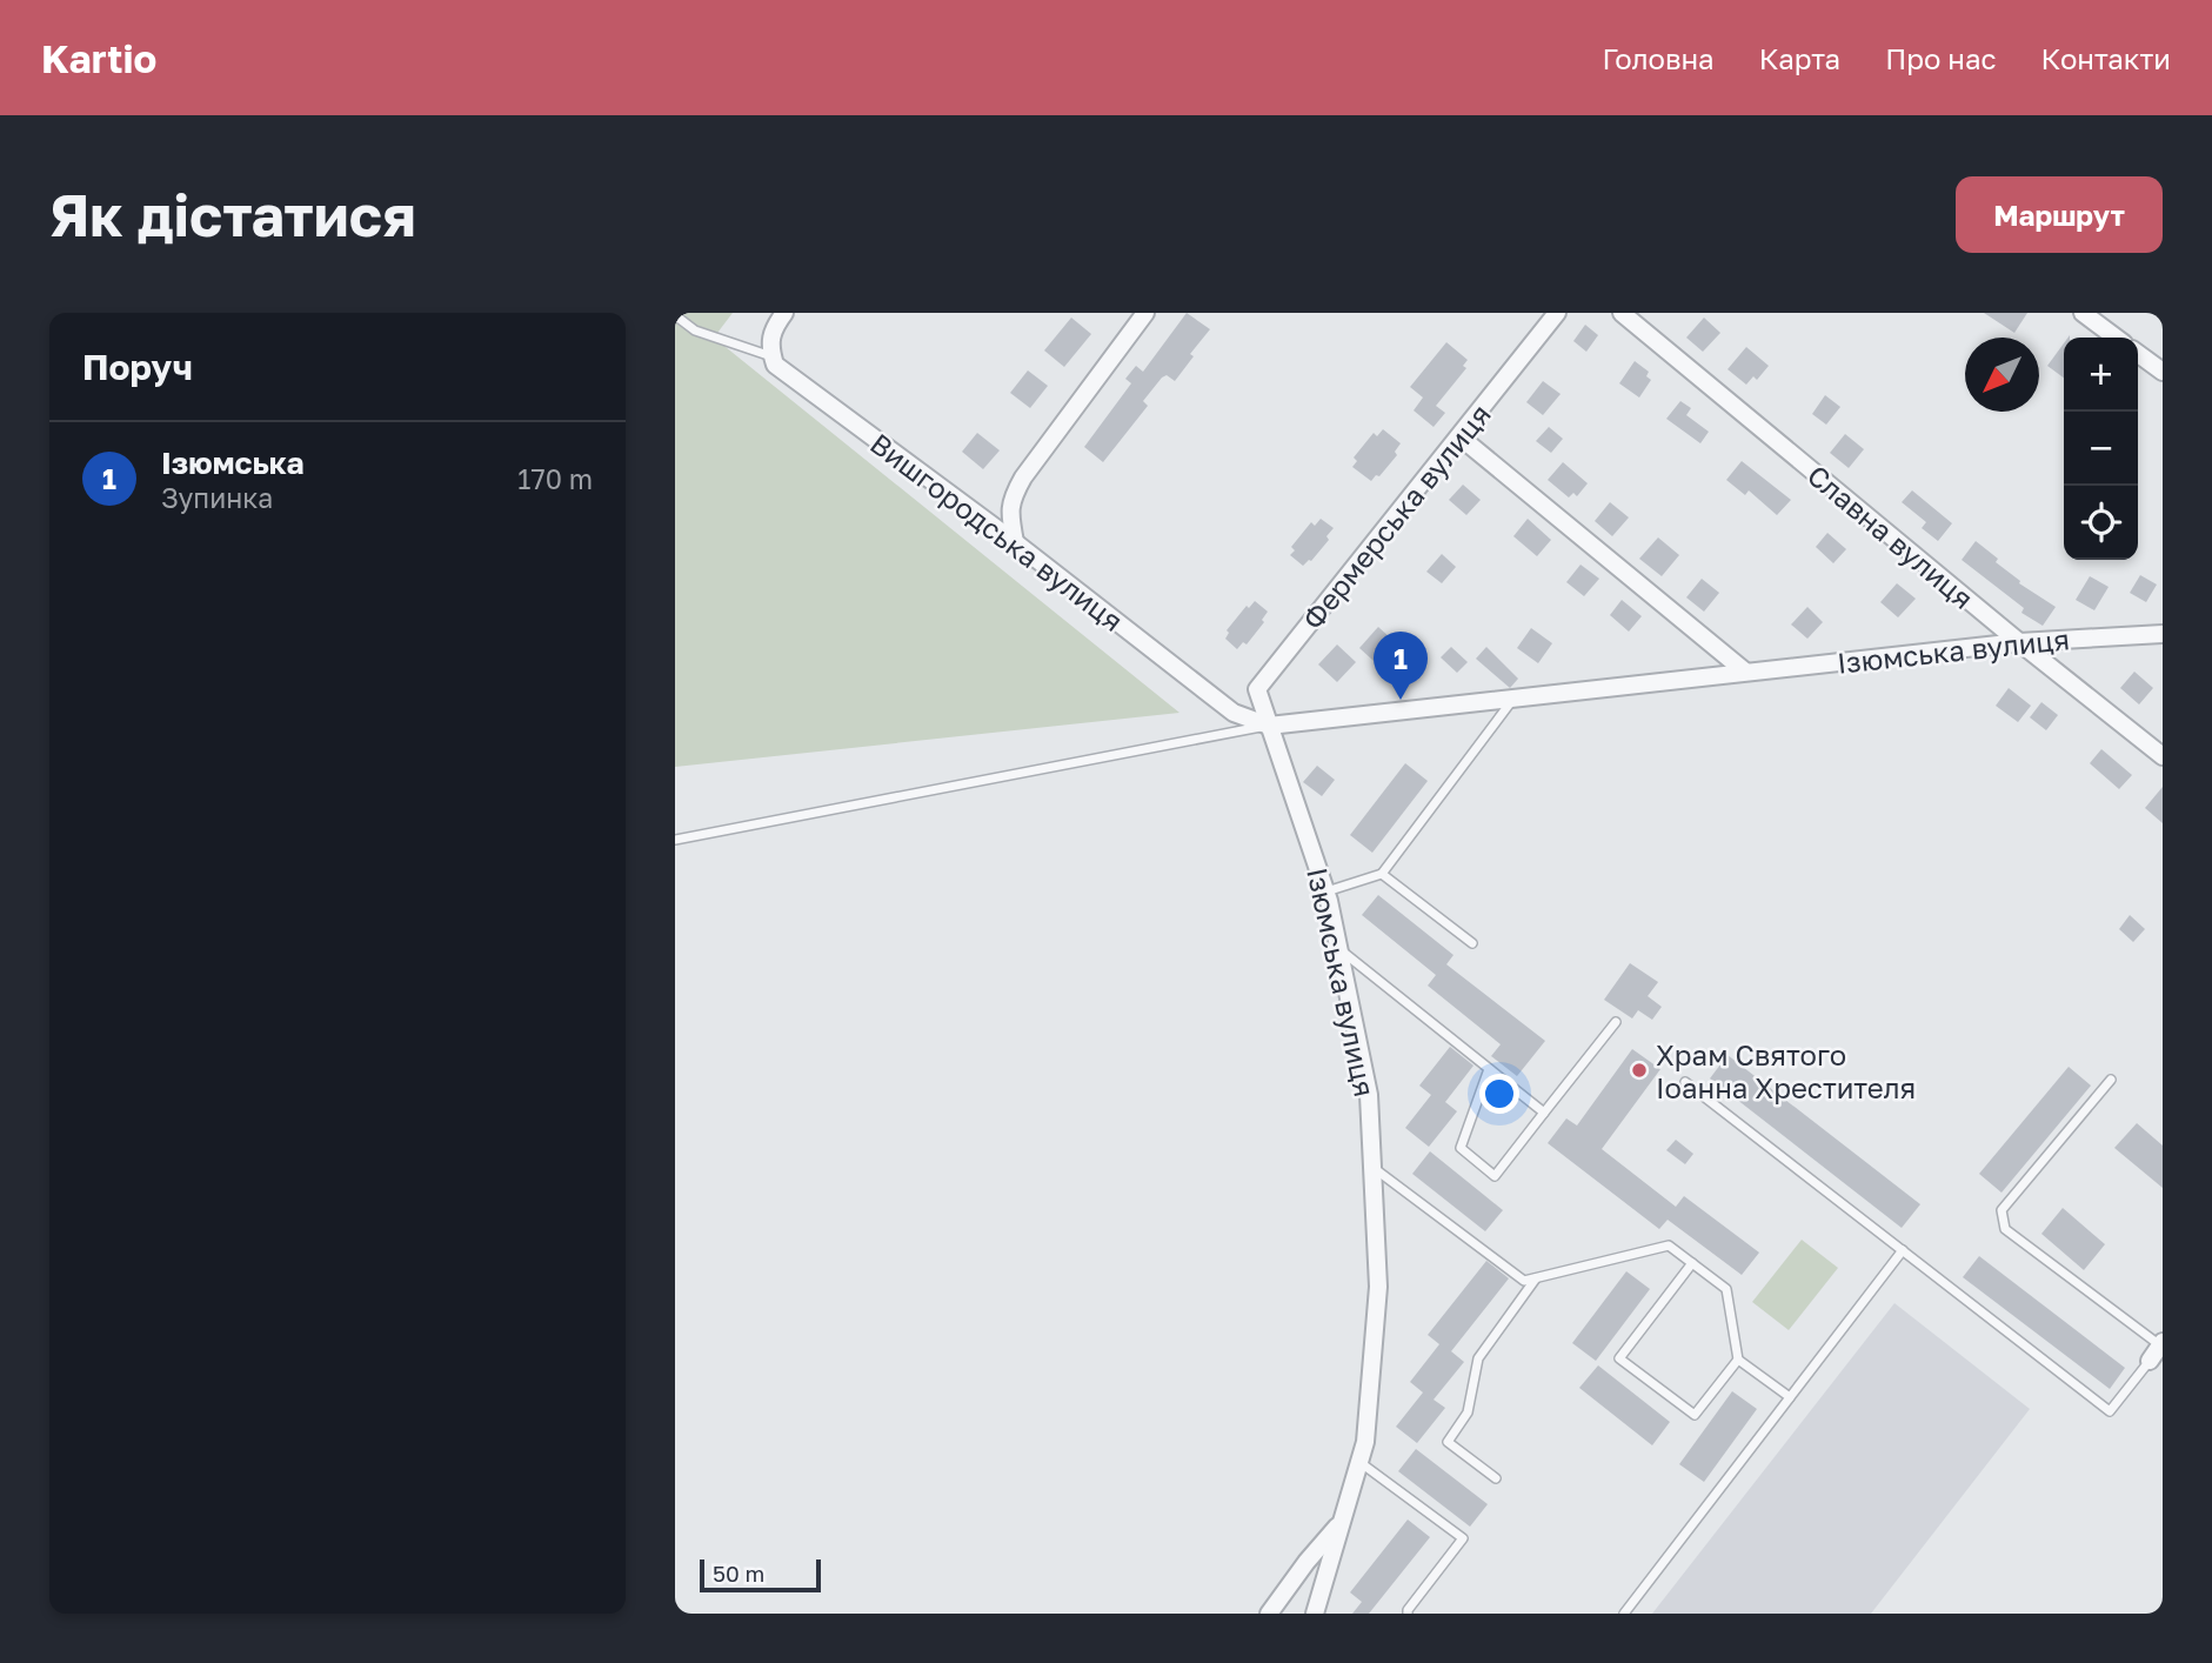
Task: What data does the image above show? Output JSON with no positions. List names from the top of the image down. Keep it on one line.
{"streets":{"street":["Фермерська вулиця","Вишгородська вулиця","Славна вулиця","Ізюмська вулиця"]},"crossings":[["Фермерська вулиця","Вишгородська вулиця"],["Фермерська вулиця","Ізюмська вулиця"],["Вишгородська вулиця","Ізюмська вулиця"],["Славна вулиця","Ізюмська вулиця"]],"places":["Храм Святого Іоанна Хрестителя"],"scale_bar":"50 m","north":"bottom left","page":{"header":"Kartio","nav":["Головна","Карта","Про нас","Контакти"],"buttons":"Маршрут","title":"Як дістатися","heading":"Поруч","map_buttons":["+","−"],"list":[{"mark":"1","name":"Ізюмська","note":"Зупинка","value":"170 m"}],"pins":"1","scale":"50 m"}}
